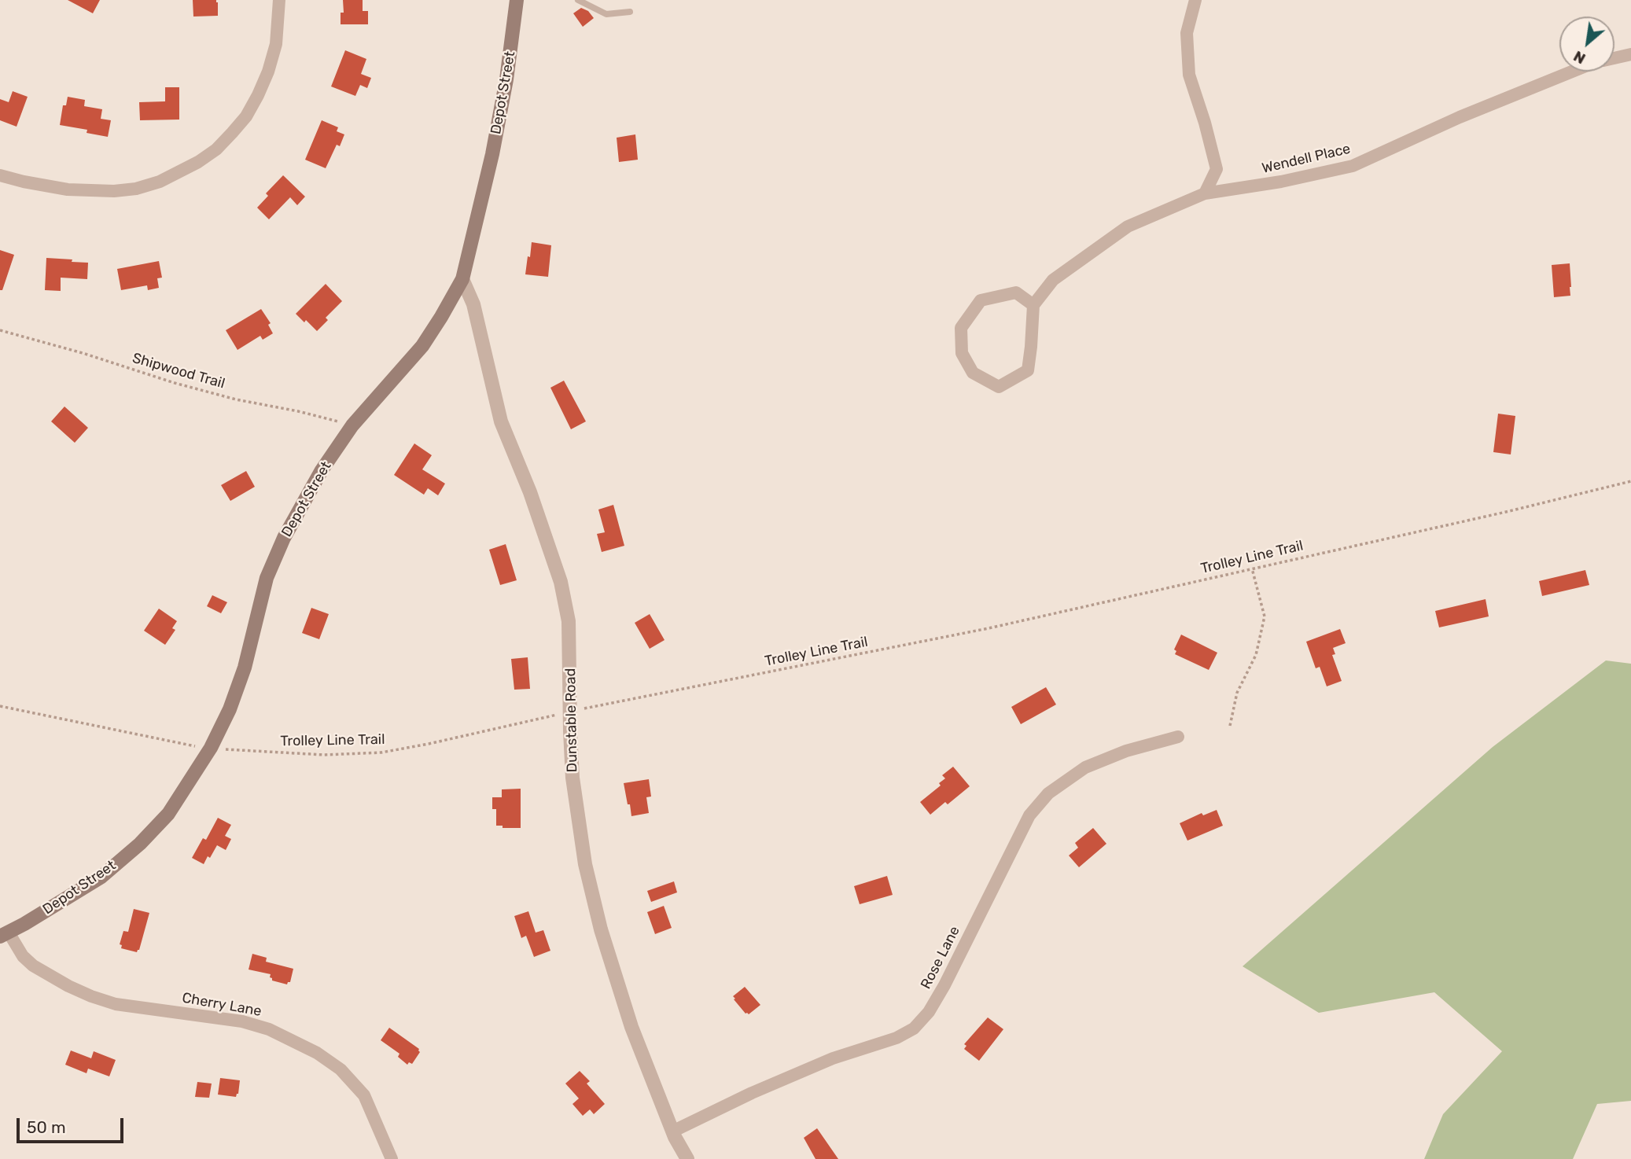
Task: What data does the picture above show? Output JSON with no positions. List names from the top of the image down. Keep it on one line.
{"streets":{"main road":["Depot Street"],"street":["Wendell Place","Dunstable Road","Rose Lane","Cherry Lane"],"path":["Shipwood Trail","Trolley Line Trail"]},"crossings":[["Depot Street","Shipwood Trail"],["Depot Street","Trolley Line Trail"],["Depot Street","Dunstable Road"],["Depot Street","Cherry Lane"],["Trolley Line Trail","Dunstable Road"],["Dunstable Road","Rose Lane"]],"scale_bar":"50 m","north":"bottom left"}
